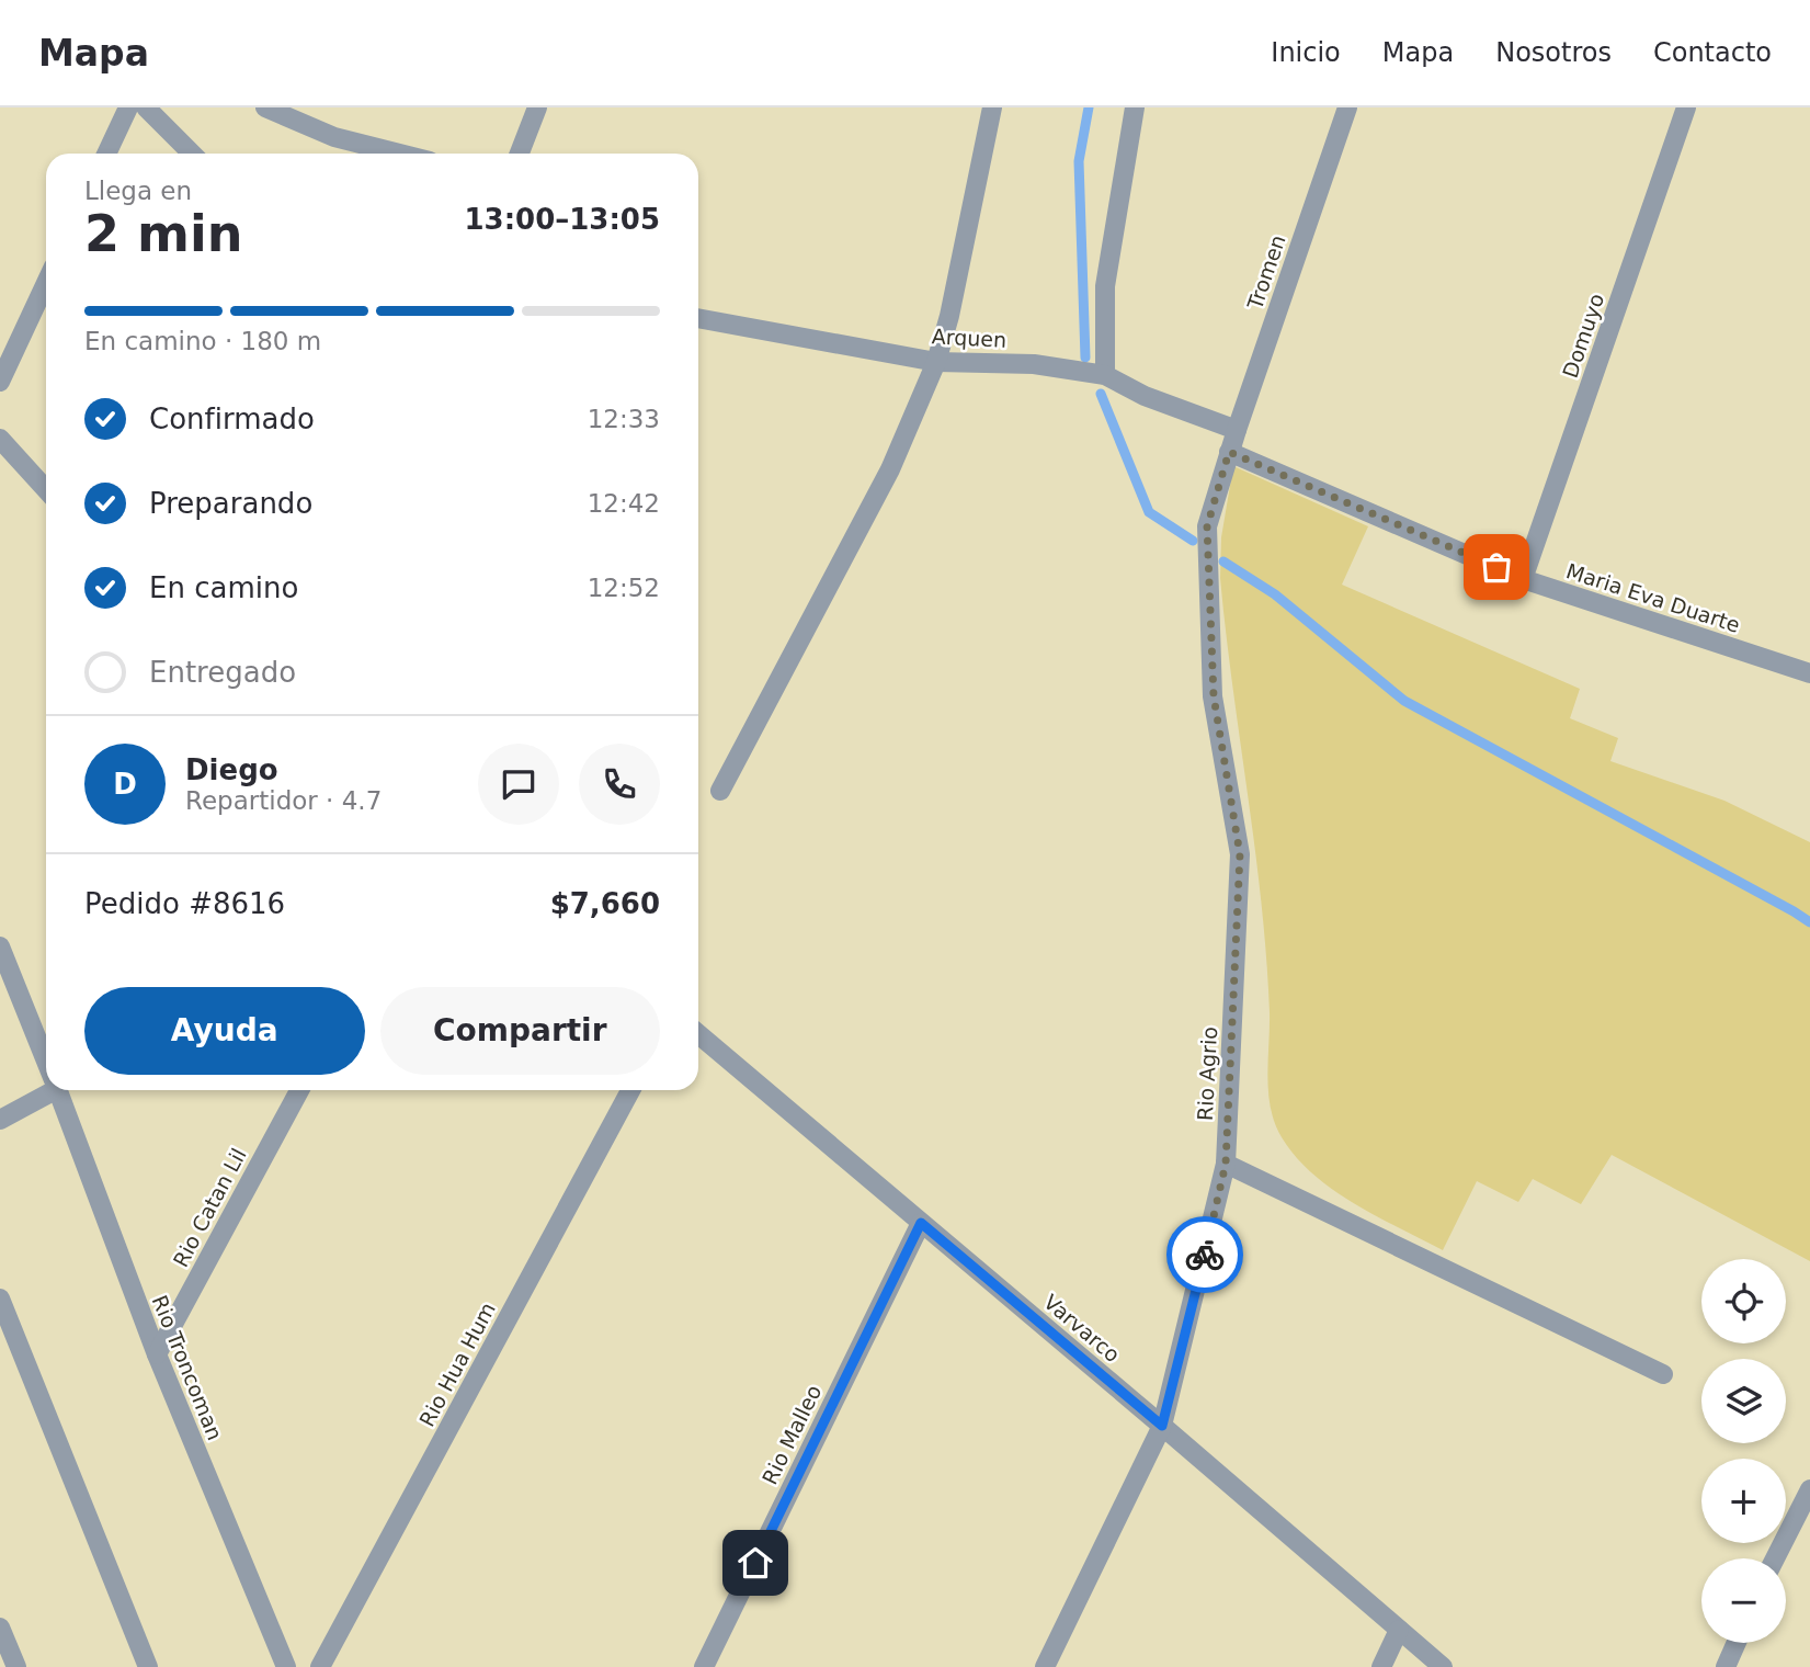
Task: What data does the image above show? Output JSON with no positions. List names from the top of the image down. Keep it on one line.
{"streets":{"street":["Tromen","Domuyo","Arquen","Maria Eva Duarte","Rio Agrio","Rio Catan Lil","Varvarco","Rio Hua Hum","Rio Troncoman","Rio Malleo"]},"crossings":[["Tromen","Arquen"],["Tromen","Maria Eva Duarte"],["Tromen","Rio Agrio"],["Domuyo","Maria Eva Duarte"],["Maria Eva Duarte","Rio Agrio"],["Rio Agrio","Varvarco"],["Rio Catan Lil","Rio Troncoman"],["Varvarco","Rio Malleo"]],"page":{"header":"Mapa","nav":["Inicio","Mapa","Nosotros","Contacto"],"heading":["2 min","Llega en","13:00–13:05"],"panel":["Diego","Repartidor · 4.7","Pedido #8616","$7,660"],"bar":"En camino · 180 m","list":[["Confirmado","12:33"],["Preparando","12:42"],["En camino","12:52"],"Entregado"],"round":"D","buttons":["Ayuda","Compartir"],"map_buttons":["+","−"]}}
